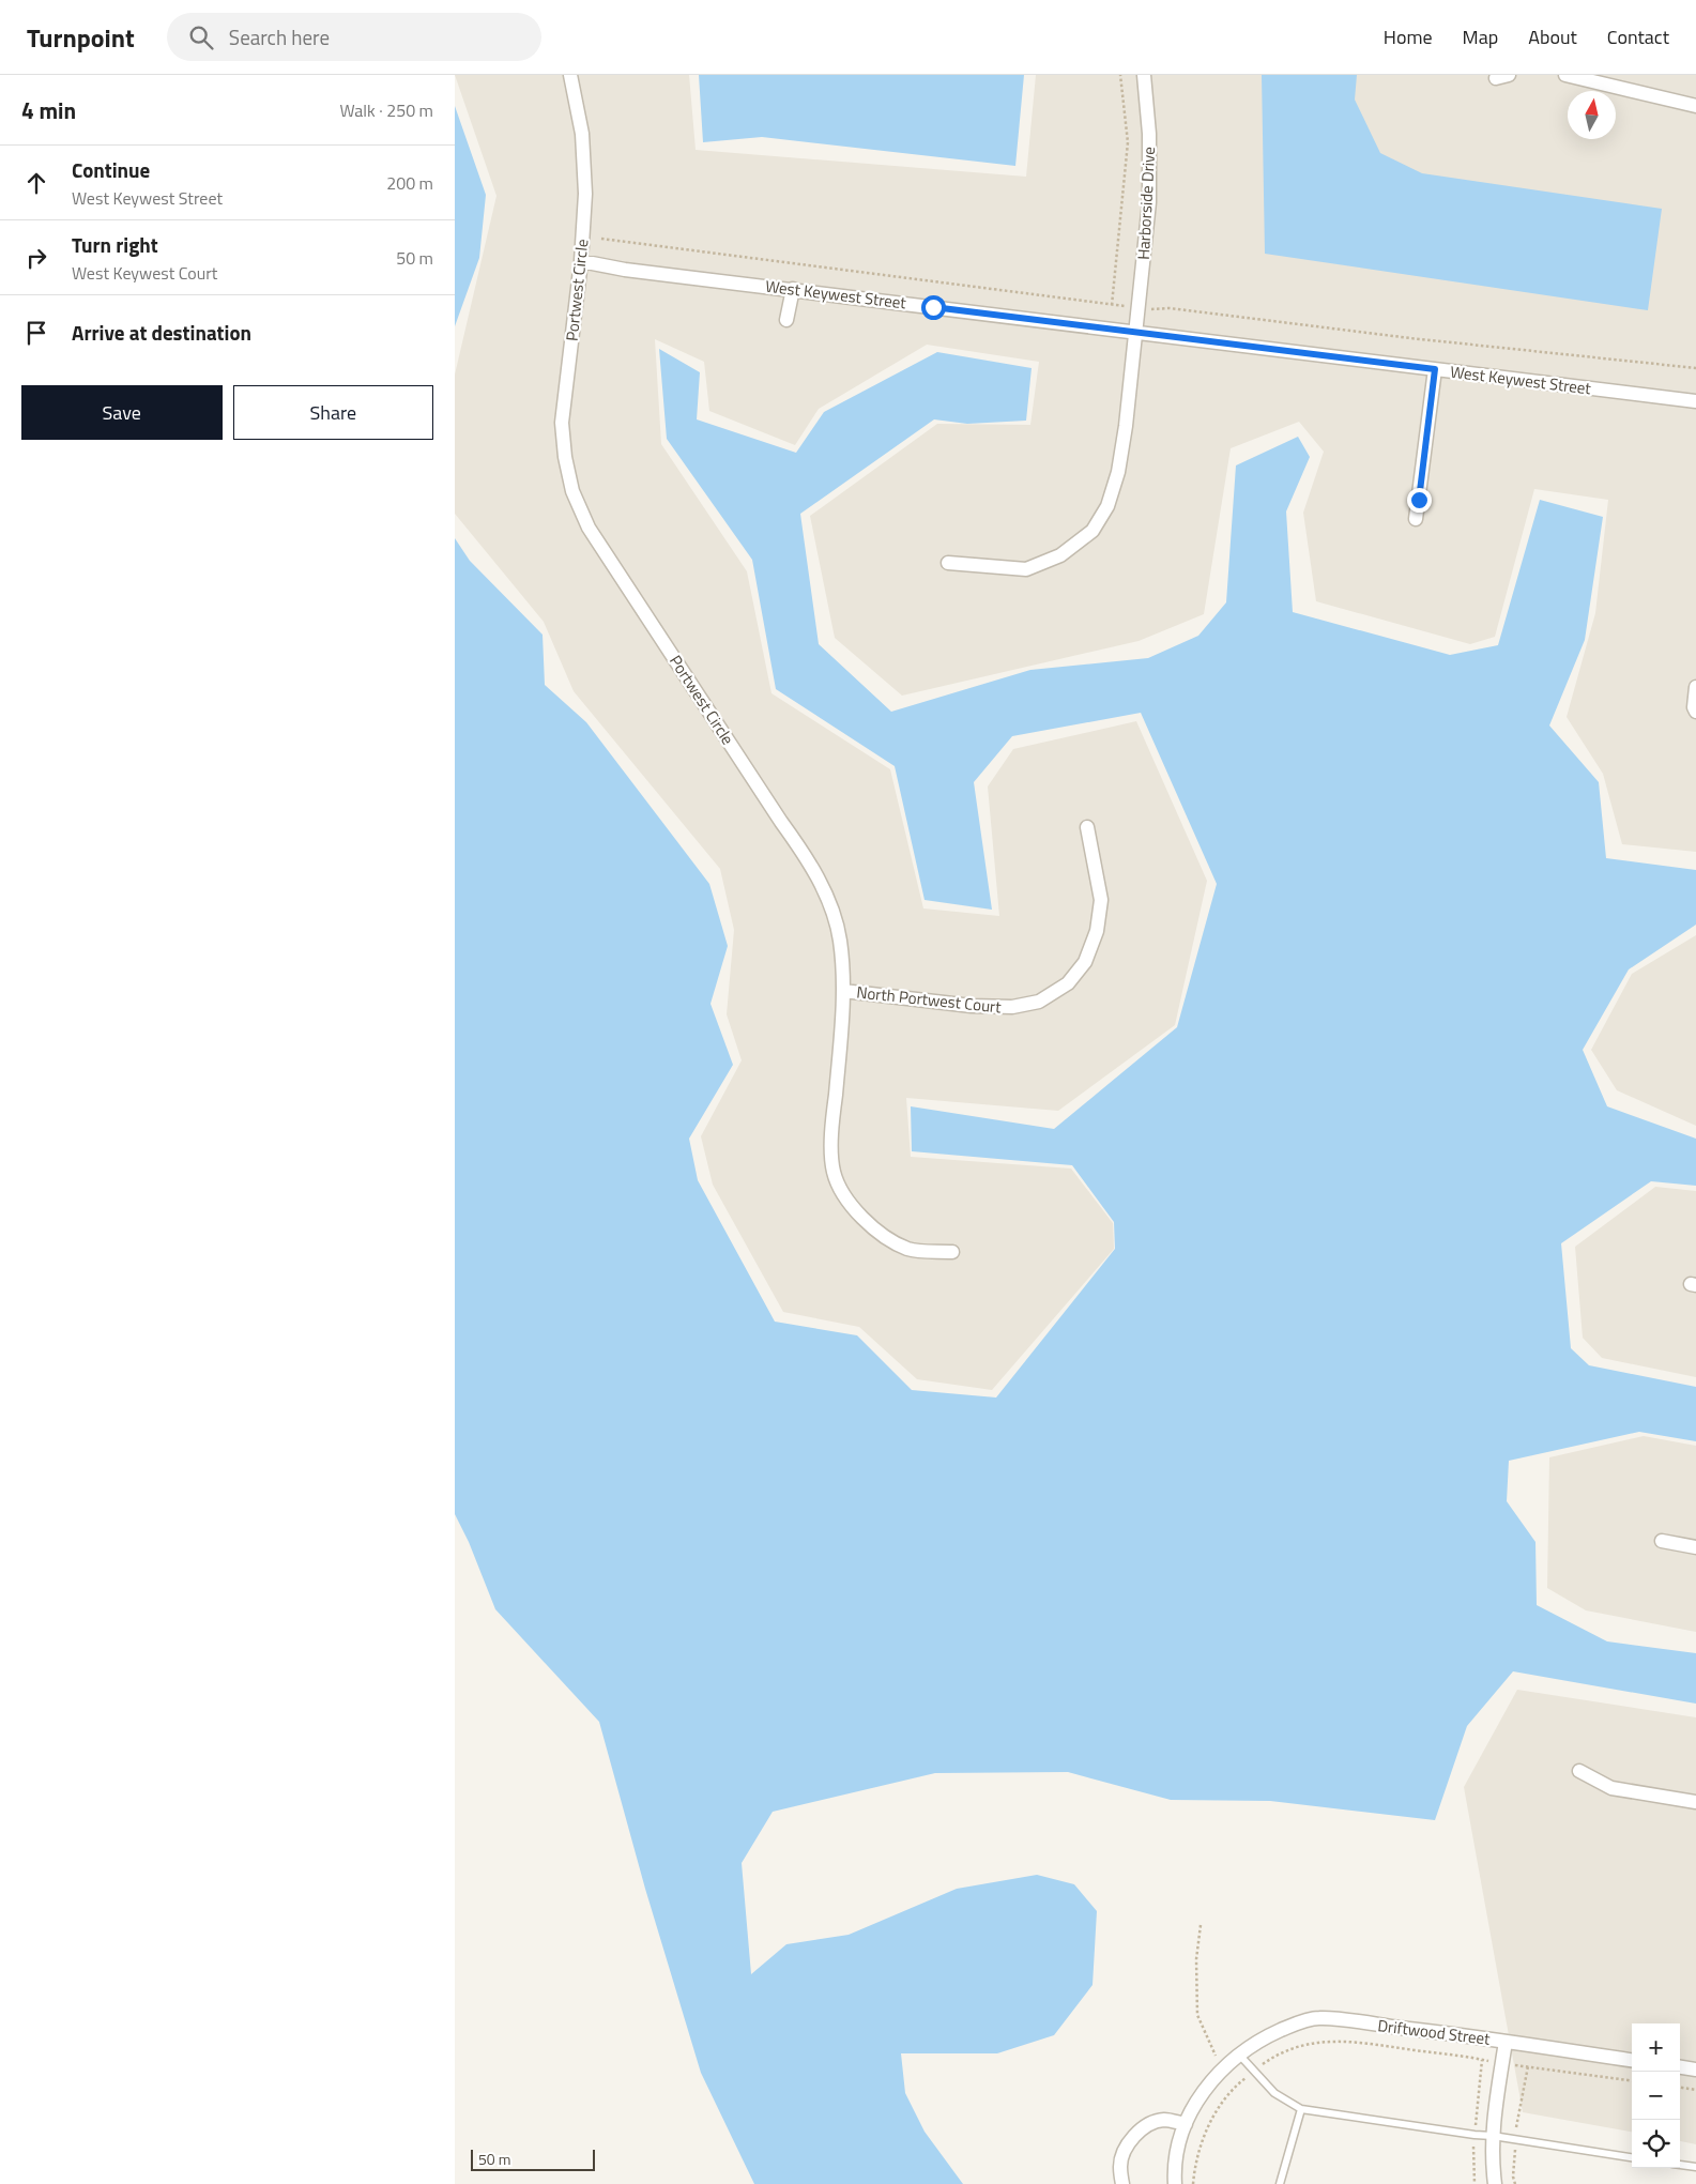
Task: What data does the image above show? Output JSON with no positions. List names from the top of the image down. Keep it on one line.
{"streets":{"street":["Harborside Drive","Portwest Circle","West Keywest Street","North Portwest Court","Driftwood Street"]},"crossings":[["Harborside Drive","West Keywest Street"],["Portwest Circle","West Keywest Street"],["Portwest Circle","North Portwest Court"]],"scale_bar":"50 m","north":"top","page":{"header":"Turnpoint","search":"Search here","nav":["Home","Map","About","Contact"],"heading":["4 min","Walk · 250 m"],"list":[["Continue","West Keywest Street","200 m"],["Turn right","West Keywest Court","50 m"],"Arrive at destination"],"buttons":["Save","Share"],"map_buttons":["+","−"],"scale":"50 m"}}
